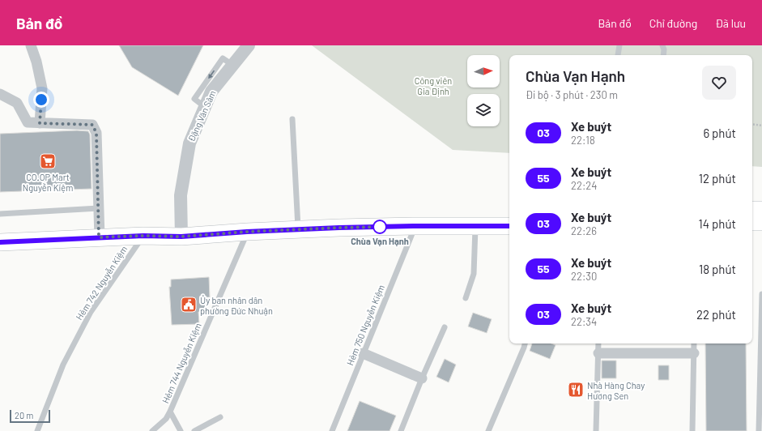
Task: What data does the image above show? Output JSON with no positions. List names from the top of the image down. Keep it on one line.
{"streets":{"street":["Đặng Văn Sâm"],"lane":["Hẻm 742 Nguyễn Kiệm","Hẻm 750 Nguyễn Kiệm","Hẻm 744 Nguyễn Kiệm"]},"parks":["Công viên Gia Định"],"places":{"supermarket":["CO.OP Mart Nguyễn Kiệm"],"other":["Chùa Vạn Hạnh"],"public building":["Ủy ban nhân dân phường Đức Nhuận"],"restaurant":["Nhà Hàng Chay Hương Sen"]},"lines":["bus line 03"],"scale_bar":"20 m","north":"right","page":{"header":"Bản đồ","nav":["Bản đồ","Chỉ đường","Đã lưu"],"heading":["Chùa Vạn Hạnh","Đi bộ · 3 phút · 230 m"],"list":[{"mark":"03","name":"Xe buýt","note":"22:18","value":"6 phút"},{"mark":"55","name":"Xe buýt","note":"22:24","value":"12 phút"},{"mark":"03","name":"Xe buýt","note":"22:26","value":"14 phút"},{"mark":"55","name":"Xe buýt","note":"22:30","value":"18 phút"},{"mark":"03","name":"Xe buýt","note":"22:34","value":"22 phút"}],"scale":"20 m"}}
